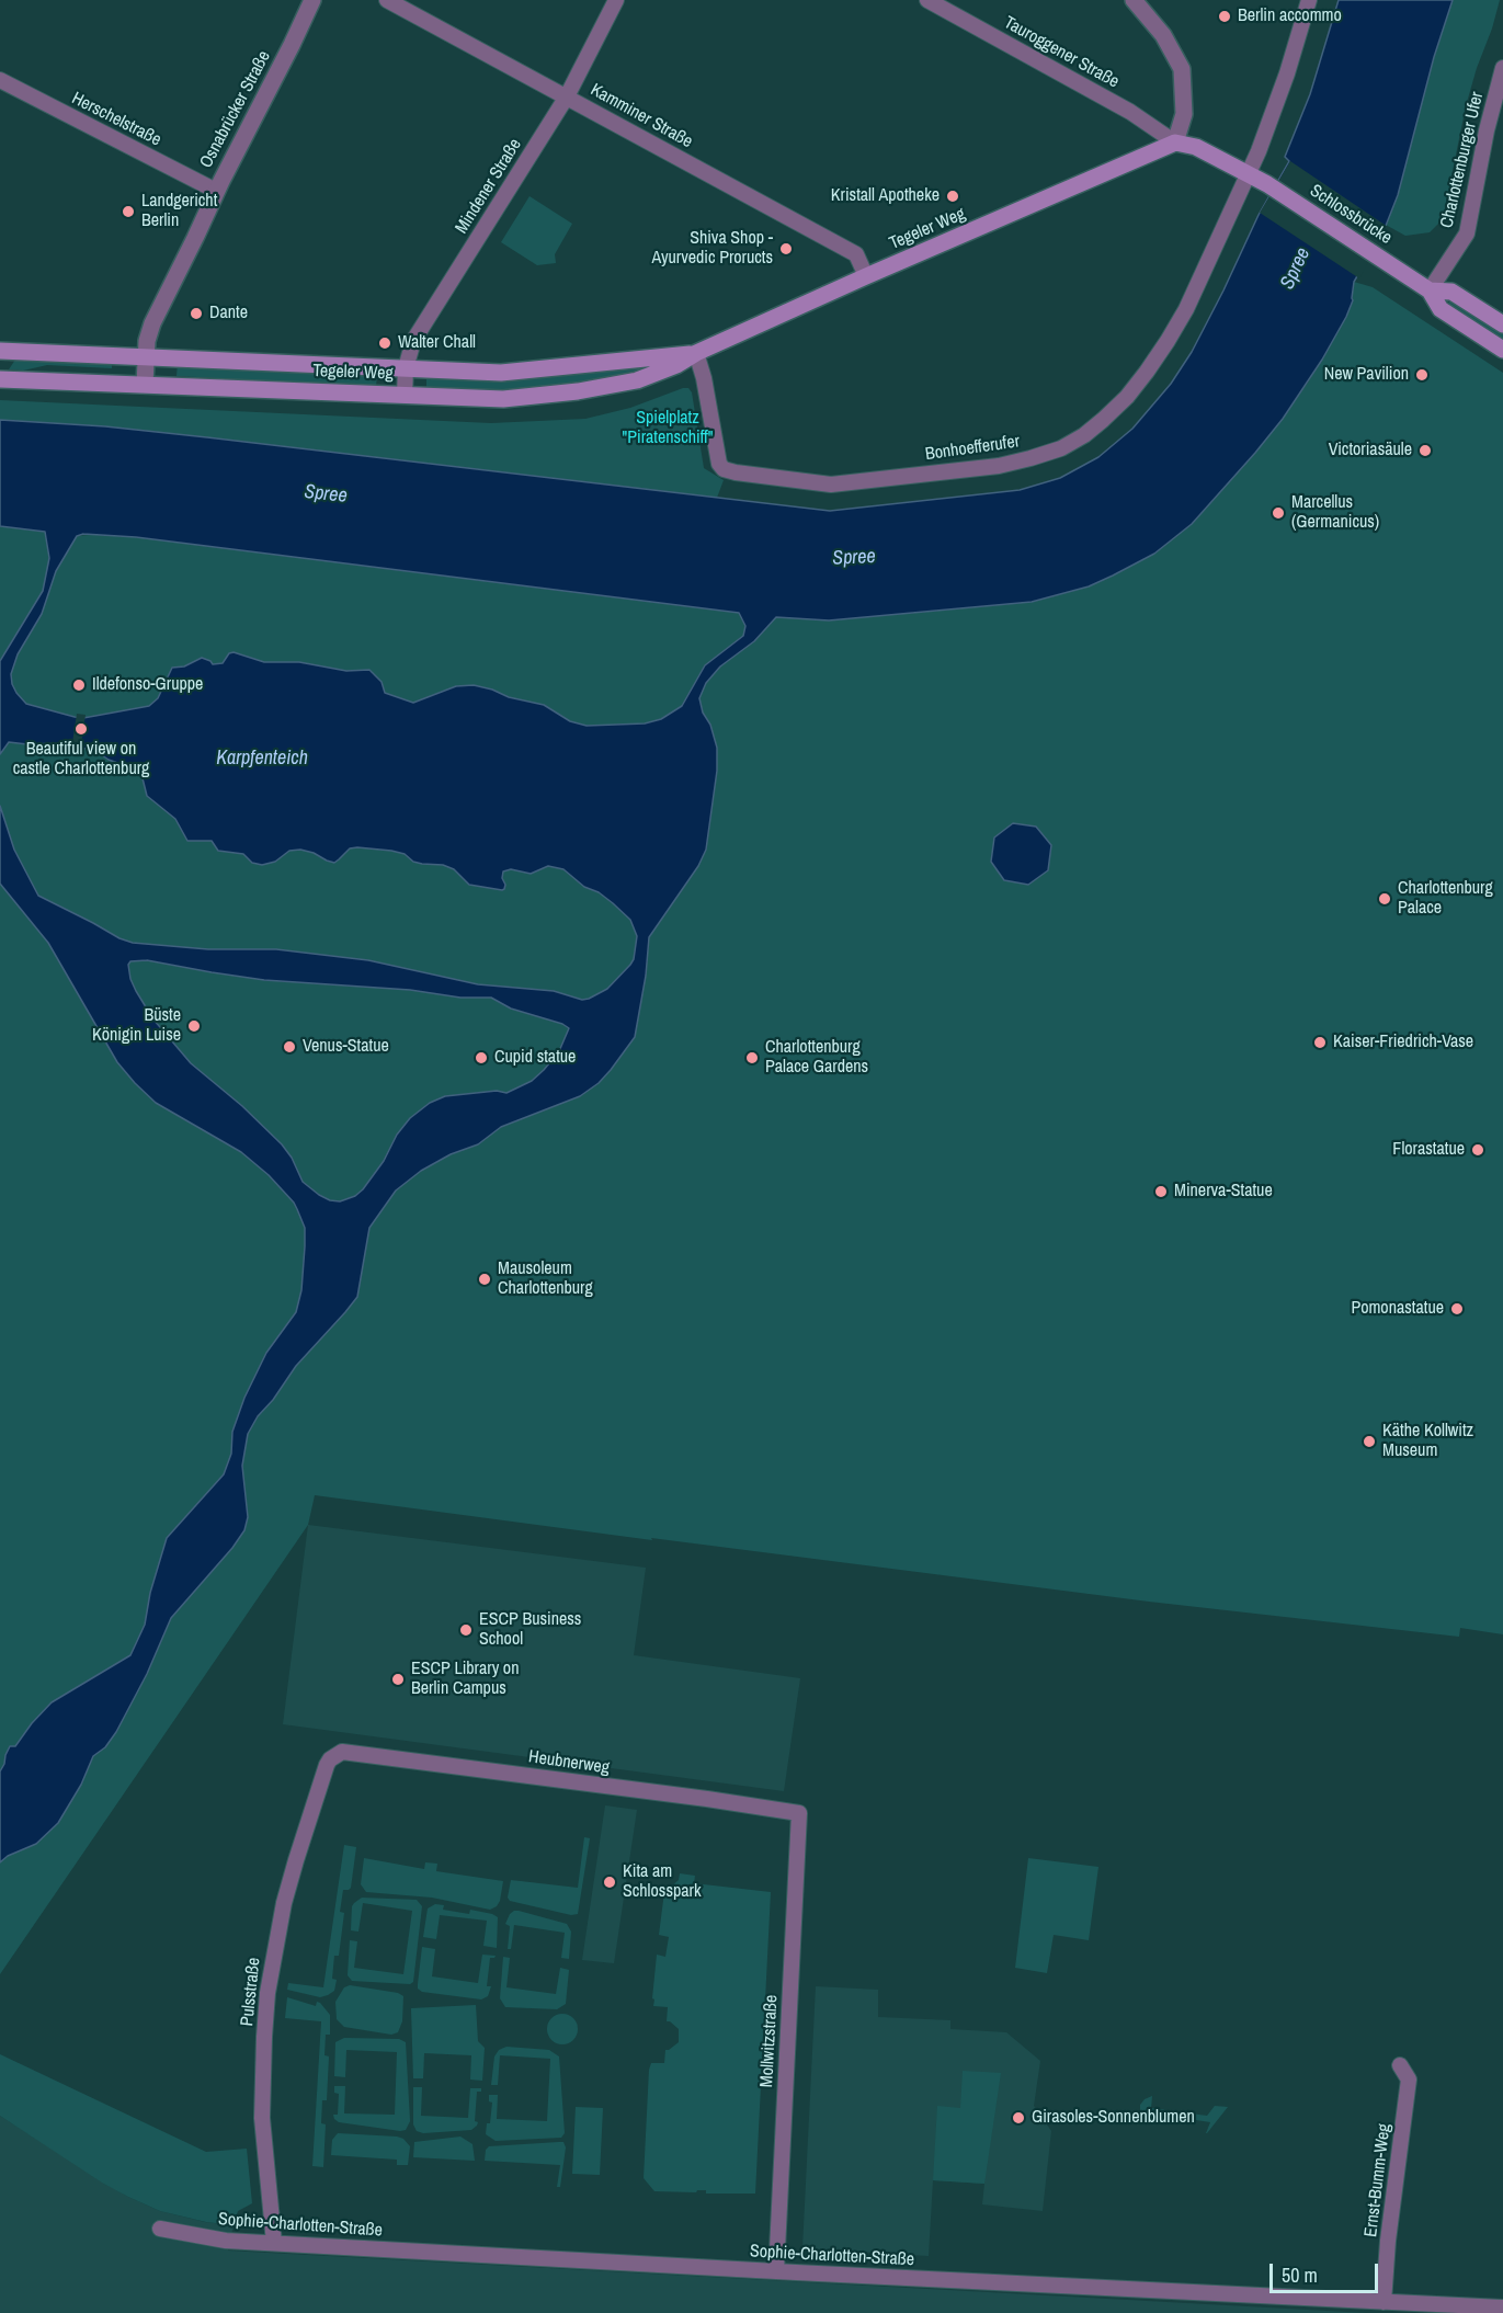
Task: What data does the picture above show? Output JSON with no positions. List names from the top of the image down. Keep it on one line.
{"streets":{"main road":["Schlossbrücke","Tegeler Weg"],"street":["Tauroggener Straße","Osnabrücker Straße","Kamminer Straße","Herschelstraße","Charlottenburger Ufer","Mindener Straße","Bonhoefferufer","Heubnerweg","Pulsstraße","Mollwitzstraße","Ernst-Bumm-Weg","Sophie-Charlotten-Straße"]},"crossings":[["Tauroggener Straße","Schlossbrücke"],["Tauroggener Straße","Tegeler Weg"],["Osnabrücker Straße","Herschelstraße"],["Osnabrücker Straße","Tegeler Weg"],["Kamminer Straße","Mindener Straße"],["Kamminer Straße","Tegeler Weg"],["Charlottenburger Ufer","Schlossbrücke"],["Mindener Straße","Tegeler Weg"],["Schlossbrücke","Tegeler Weg"],["Schlossbrücke","Bonhoefferufer"],["Tegeler Weg","Bonhoefferufer"],["Heubnerweg","Pulsstraße"],["Heubnerweg","Mollwitzstraße"],["Pulsstraße","Sophie-Charlotten-Straße"],["Mollwitzstraße","Sophie-Charlotten-Straße"],["Ernst-Bumm-Weg","Sophie-Charlotten-Straße"]],"water":["Spree","Karpfenteich"],"parks":["Spielplatz \"Piratenschiff\""],"places":["Berlin accommo","Kristall Apotheke","Landgericht Berlin","Shiva Shop - Ayurvedic Proructs","Dante","Walter Chall","New Pavilion","Victoriasäule","Marcellus (Germanicus)","Ildefonso-Gruppe","Beautiful view on castle Charlottenburg","Charlottenburg Palace","Büste Königin Luise","Kaiser-Friedrich-Vase","Venus-Statue","Cupid statue","Charlottenburg Palace Gardens","Florastatue","Minerva-Statue","Mausoleum Charlottenburg","Pomonastatue","Käthe Kollwitz Museum","ESCP Business School","ESCP Library on Berlin Campus","Kita am Schlosspark","Girasoles-Sonnenblumen"],"scale_bar":"50 m"}
